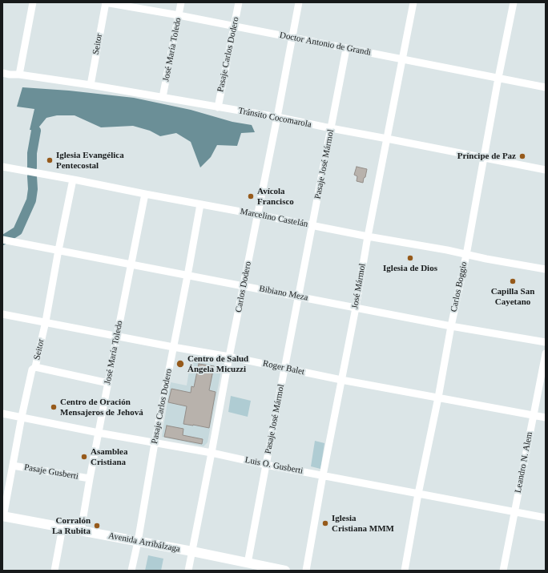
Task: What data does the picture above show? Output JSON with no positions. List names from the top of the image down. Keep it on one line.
{"streets":{"main road":["Avenida Arribálzaga"],"street":["Seitor","Doctor Antonio de Grandi","José María Toledo","Pasaje Carlos Dodero","Tránsito Cocomarola","Pasaje José Mármol","Marcelino Castelán","José Mármol","Carlos Dodero","Carlos Boggio","Bibiano Meza","Roger Balet","Leandro N. Alem","Luis O. Gusberti","Pasaje Gusberti"]},"crossings":[["Seitor","Doctor Antonio de Grandi"],["Seitor","Tránsito Cocomarola"],["Seitor","Marcelino Castelán"],["Seitor","Bibiano Meza"],["Seitor","Roger Balet"],["Seitor","Luis O. Gusberti"],["Seitor","Pasaje Gusberti"],["Seitor","Avenida Arribálzaga"],["Doctor Antonio de Grandi","José María Toledo"],["Doctor Antonio de Grandi","Pasaje Carlos Dodero"],["Doctor Antonio de Grandi","Pasaje José Mármol"],["Doctor Antonio de Grandi","José Mármol"],["Doctor Antonio de Grandi","Carlos Dodero"],["Doctor Antonio de Grandi","Carlos Boggio"],["José María Toledo","Tránsito Cocomarola"],["José María Toledo","Marcelino Castelán"],["José María Toledo","Bibiano Meza"],["José María Toledo","Roger Balet"],["José María Toledo","Luis O. Gusberti"],["José María Toledo","Pasaje Gusberti"],["José María Toledo","Avenida Arribálzaga"],["Pasaje Carlos Dodero","Tránsito Cocomarola"],["Pasaje Carlos Dodero","Marcelino Castelán"],["Pasaje Carlos Dodero","Bibiano Meza"],["Pasaje Carlos Dodero","Roger Balet"],["Pasaje Carlos Dodero","Luis O. Gusberti"],["Pasaje Carlos Dodero","Avenida Arribálzaga"],["Tránsito Cocomarola","Pasaje José Mármol"],["Tránsito Cocomarola","José Mármol"],["Tránsito Cocomarola","Carlos Dodero"],["Tránsito Cocomarola","Carlos Boggio"],["Pasaje José Mármol","Marcelino Castelán"],["Pasaje José Mármol","Bibiano Meza"],["Pasaje José Mármol","Roger Balet"],["Pasaje José Mármol","Luis O. Gusberti"],["Pasaje José Mármol","Avenida Arribálzaga"],["Marcelino Castelán","José Mármol"],["Marcelino Castelán","Carlos Dodero"],["Marcelino Castelán","Carlos Boggio"],["José Mármol","Bibiano Meza"],["José Mármol","Roger Balet"],["José Mármol","Luis O. Gusberti"],["Carlos Dodero","Bibiano Meza"],["Carlos Dodero","Roger Balet"],["Carlos Dodero","Luis O. Gusberti"],["Carlos Dodero","Avenida Arribálzaga"],["Carlos Boggio","Bibiano Meza"],["Carlos Boggio","Roger Balet"],["Carlos Boggio","Luis O. Gusberti"],["Roger Balet","Leandro N. Alem"],["Leandro N. Alem","Luis O. Gusberti"]],"places":["Príncipe de Paz","Iglesia Evangélica Pentecostal","Avícola Francisco","Iglesia de Dios","Capilla San Cayetano","Centro de Salud Ángela Micuzzi","Centro de Oración Mensajeros de Jehová","Asamblea Cristiana","Iglesia Cristiana MMM","Corralón La Rubita"]}
